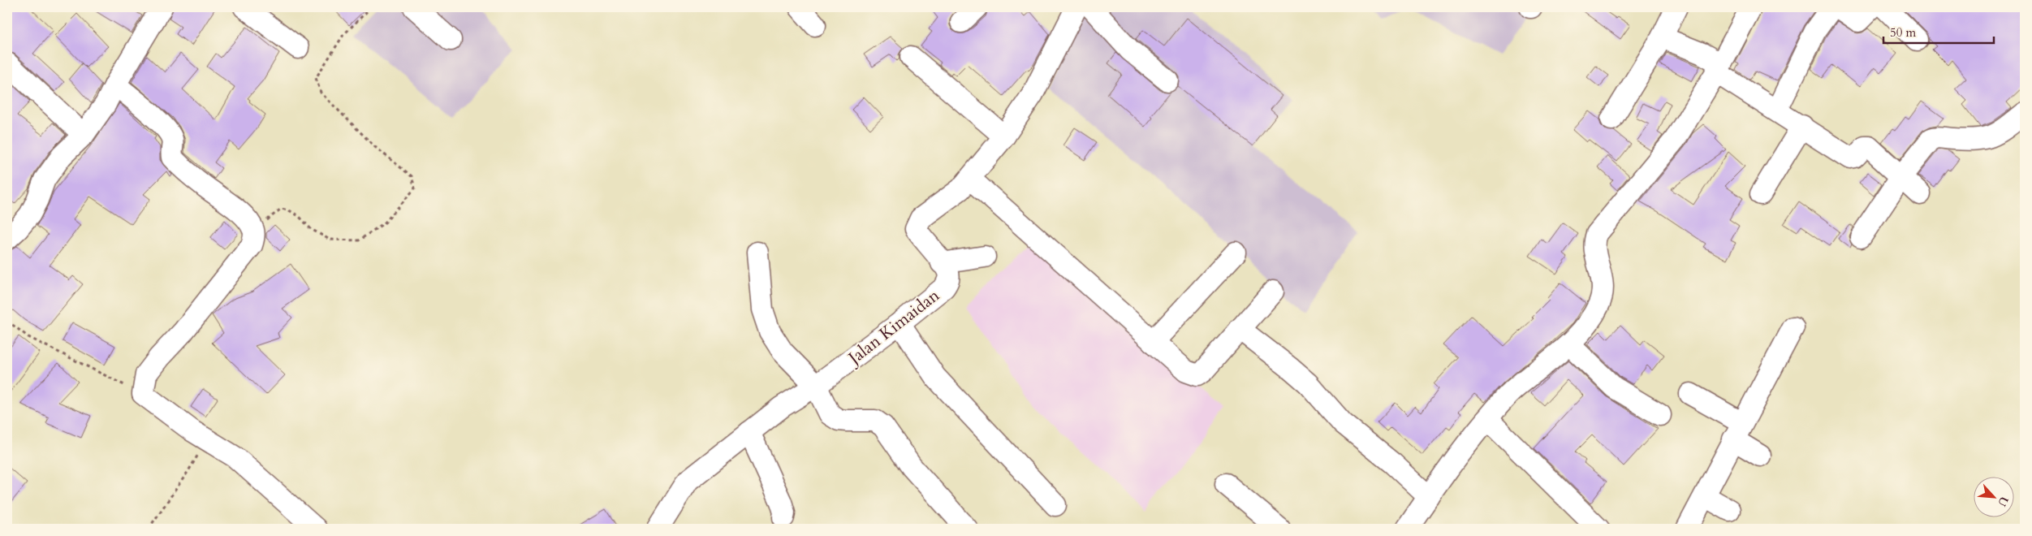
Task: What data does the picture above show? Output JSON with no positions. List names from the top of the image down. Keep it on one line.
{"streets":{"street":["Jalan Kimaidan"]},"scale_bar":"50 m","north":"bottom right"}
